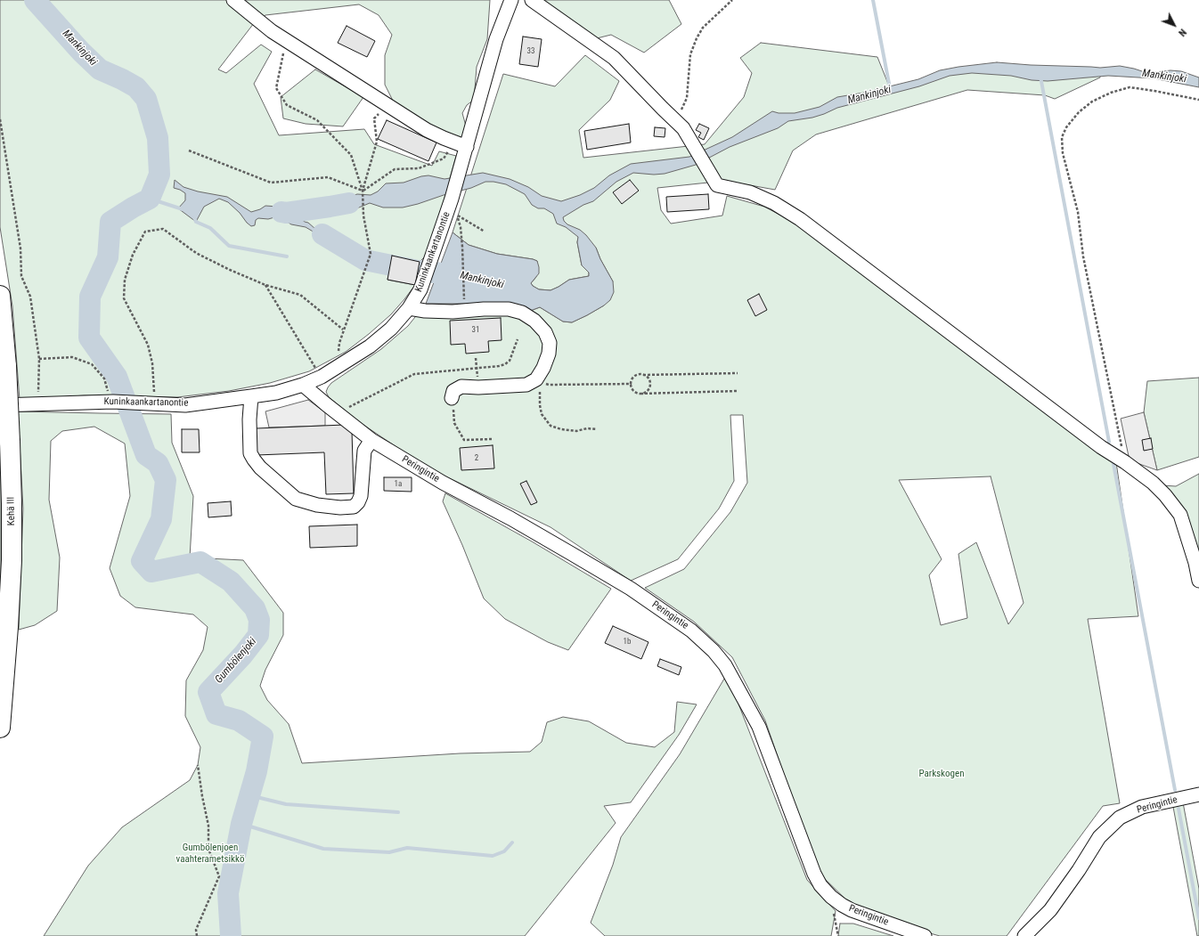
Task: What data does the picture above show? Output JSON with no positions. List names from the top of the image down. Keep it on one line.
{"streets":{"highway":["Kehä III"],"street":["Kuninkaankartanontie","Peringintie"]},"crossings":[["Kuninkaankartanontie","Peringintie"]],"water":["Mankinjoki","Gumbölenjoki"],"parks":["Parkskogen","Gumbölenjoen vaahterametsikkö"],"house_numbers":["33","31","2","1a","1b"],"north":"bottom right"}
